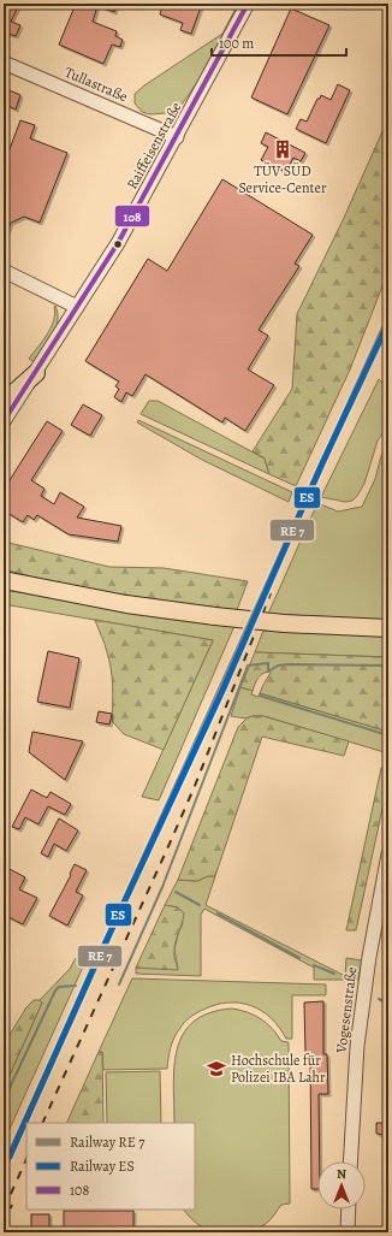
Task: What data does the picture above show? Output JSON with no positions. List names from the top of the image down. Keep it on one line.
{"streets":{"street":["Tullastraße","Raiffeisenstraße","Vogesenstraße"]},"crossings":[["Tullastraße","Raiffeisenstraße"]],"places":{"building":["TÜV SÜD Service-Center"],"school or university":["Hochschule für Polizei IBA Lahr"]},"lines":["transit line 108","rail line ES"],"legend":["Railway RE 7","Railway ES","108"],"scale_bar":"100 m","north":"top"}
